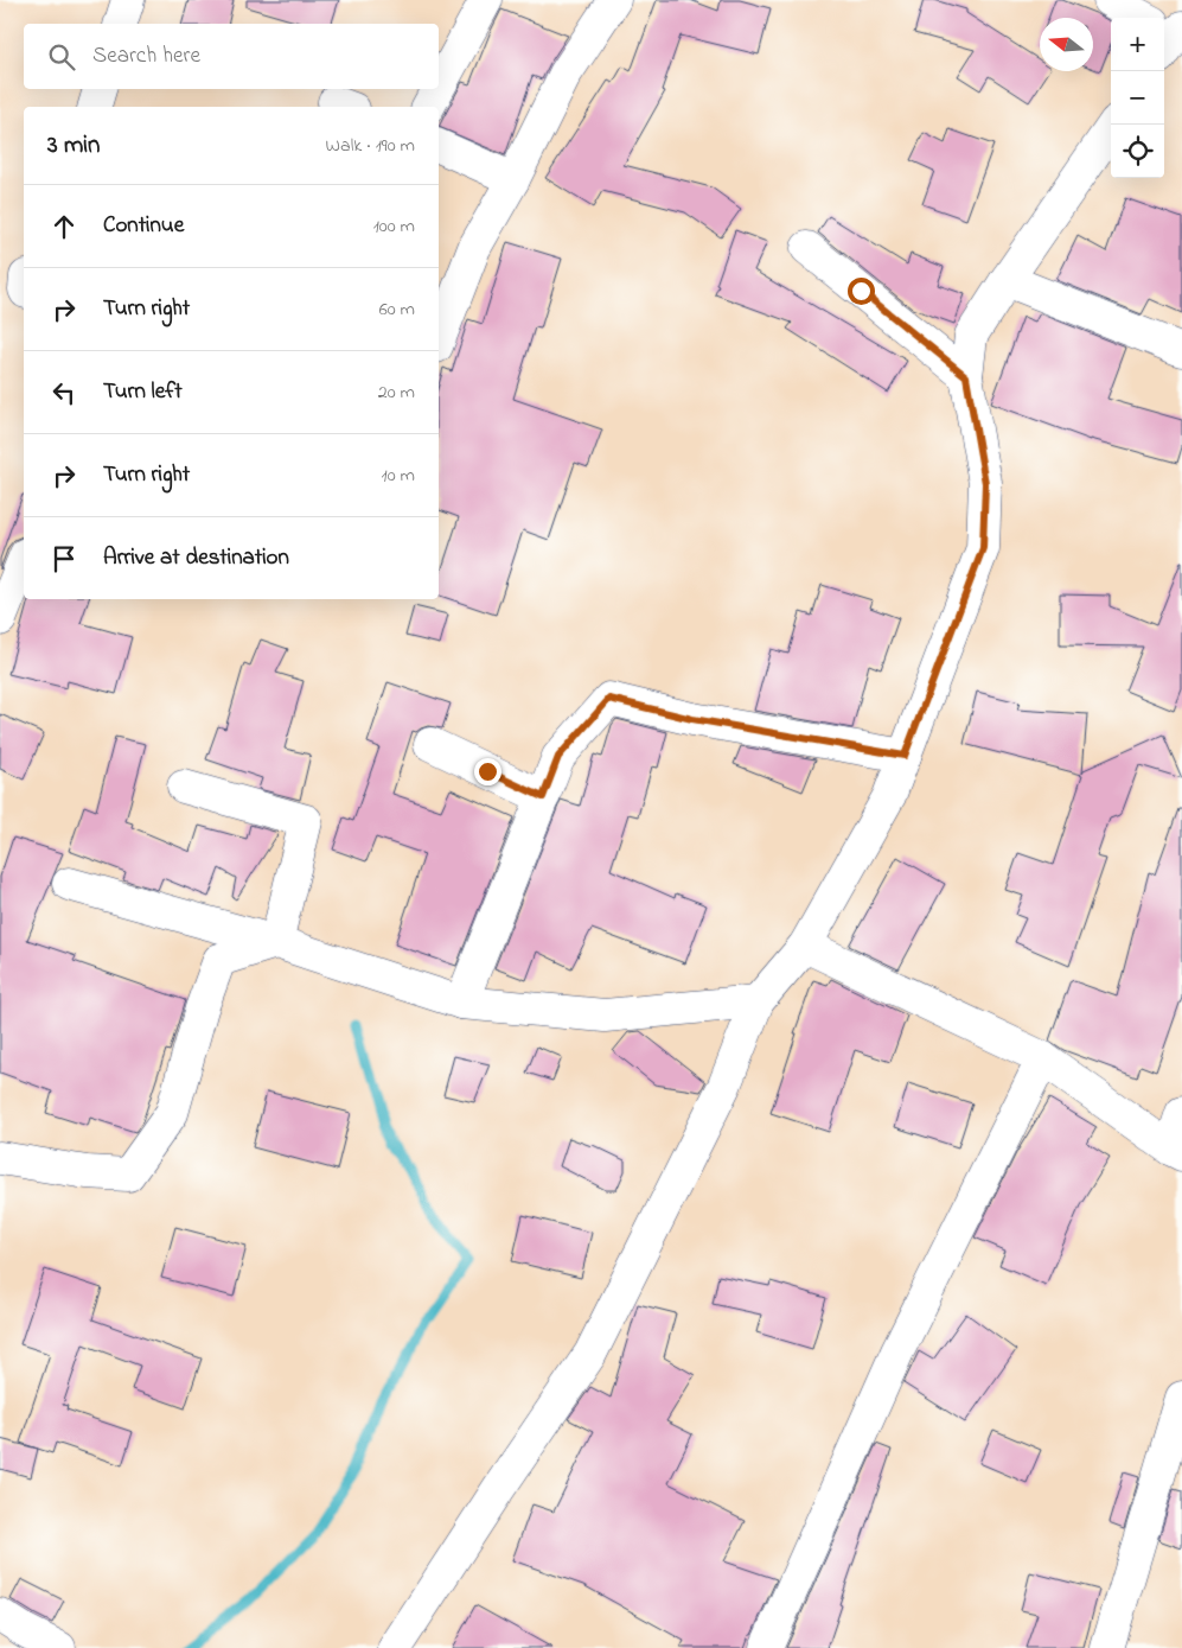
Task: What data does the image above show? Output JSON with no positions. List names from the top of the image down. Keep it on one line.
{"north":"left","page":{"map_buttons":["+","−"],"search":"Search here","heading":["3 min","Walk · 190 m"],"list":[["Continue","100 m"],["Turn right","60 m"],["Turn left","20 m"],["Turn right","10 m"],"Arrive at destination"]}}
